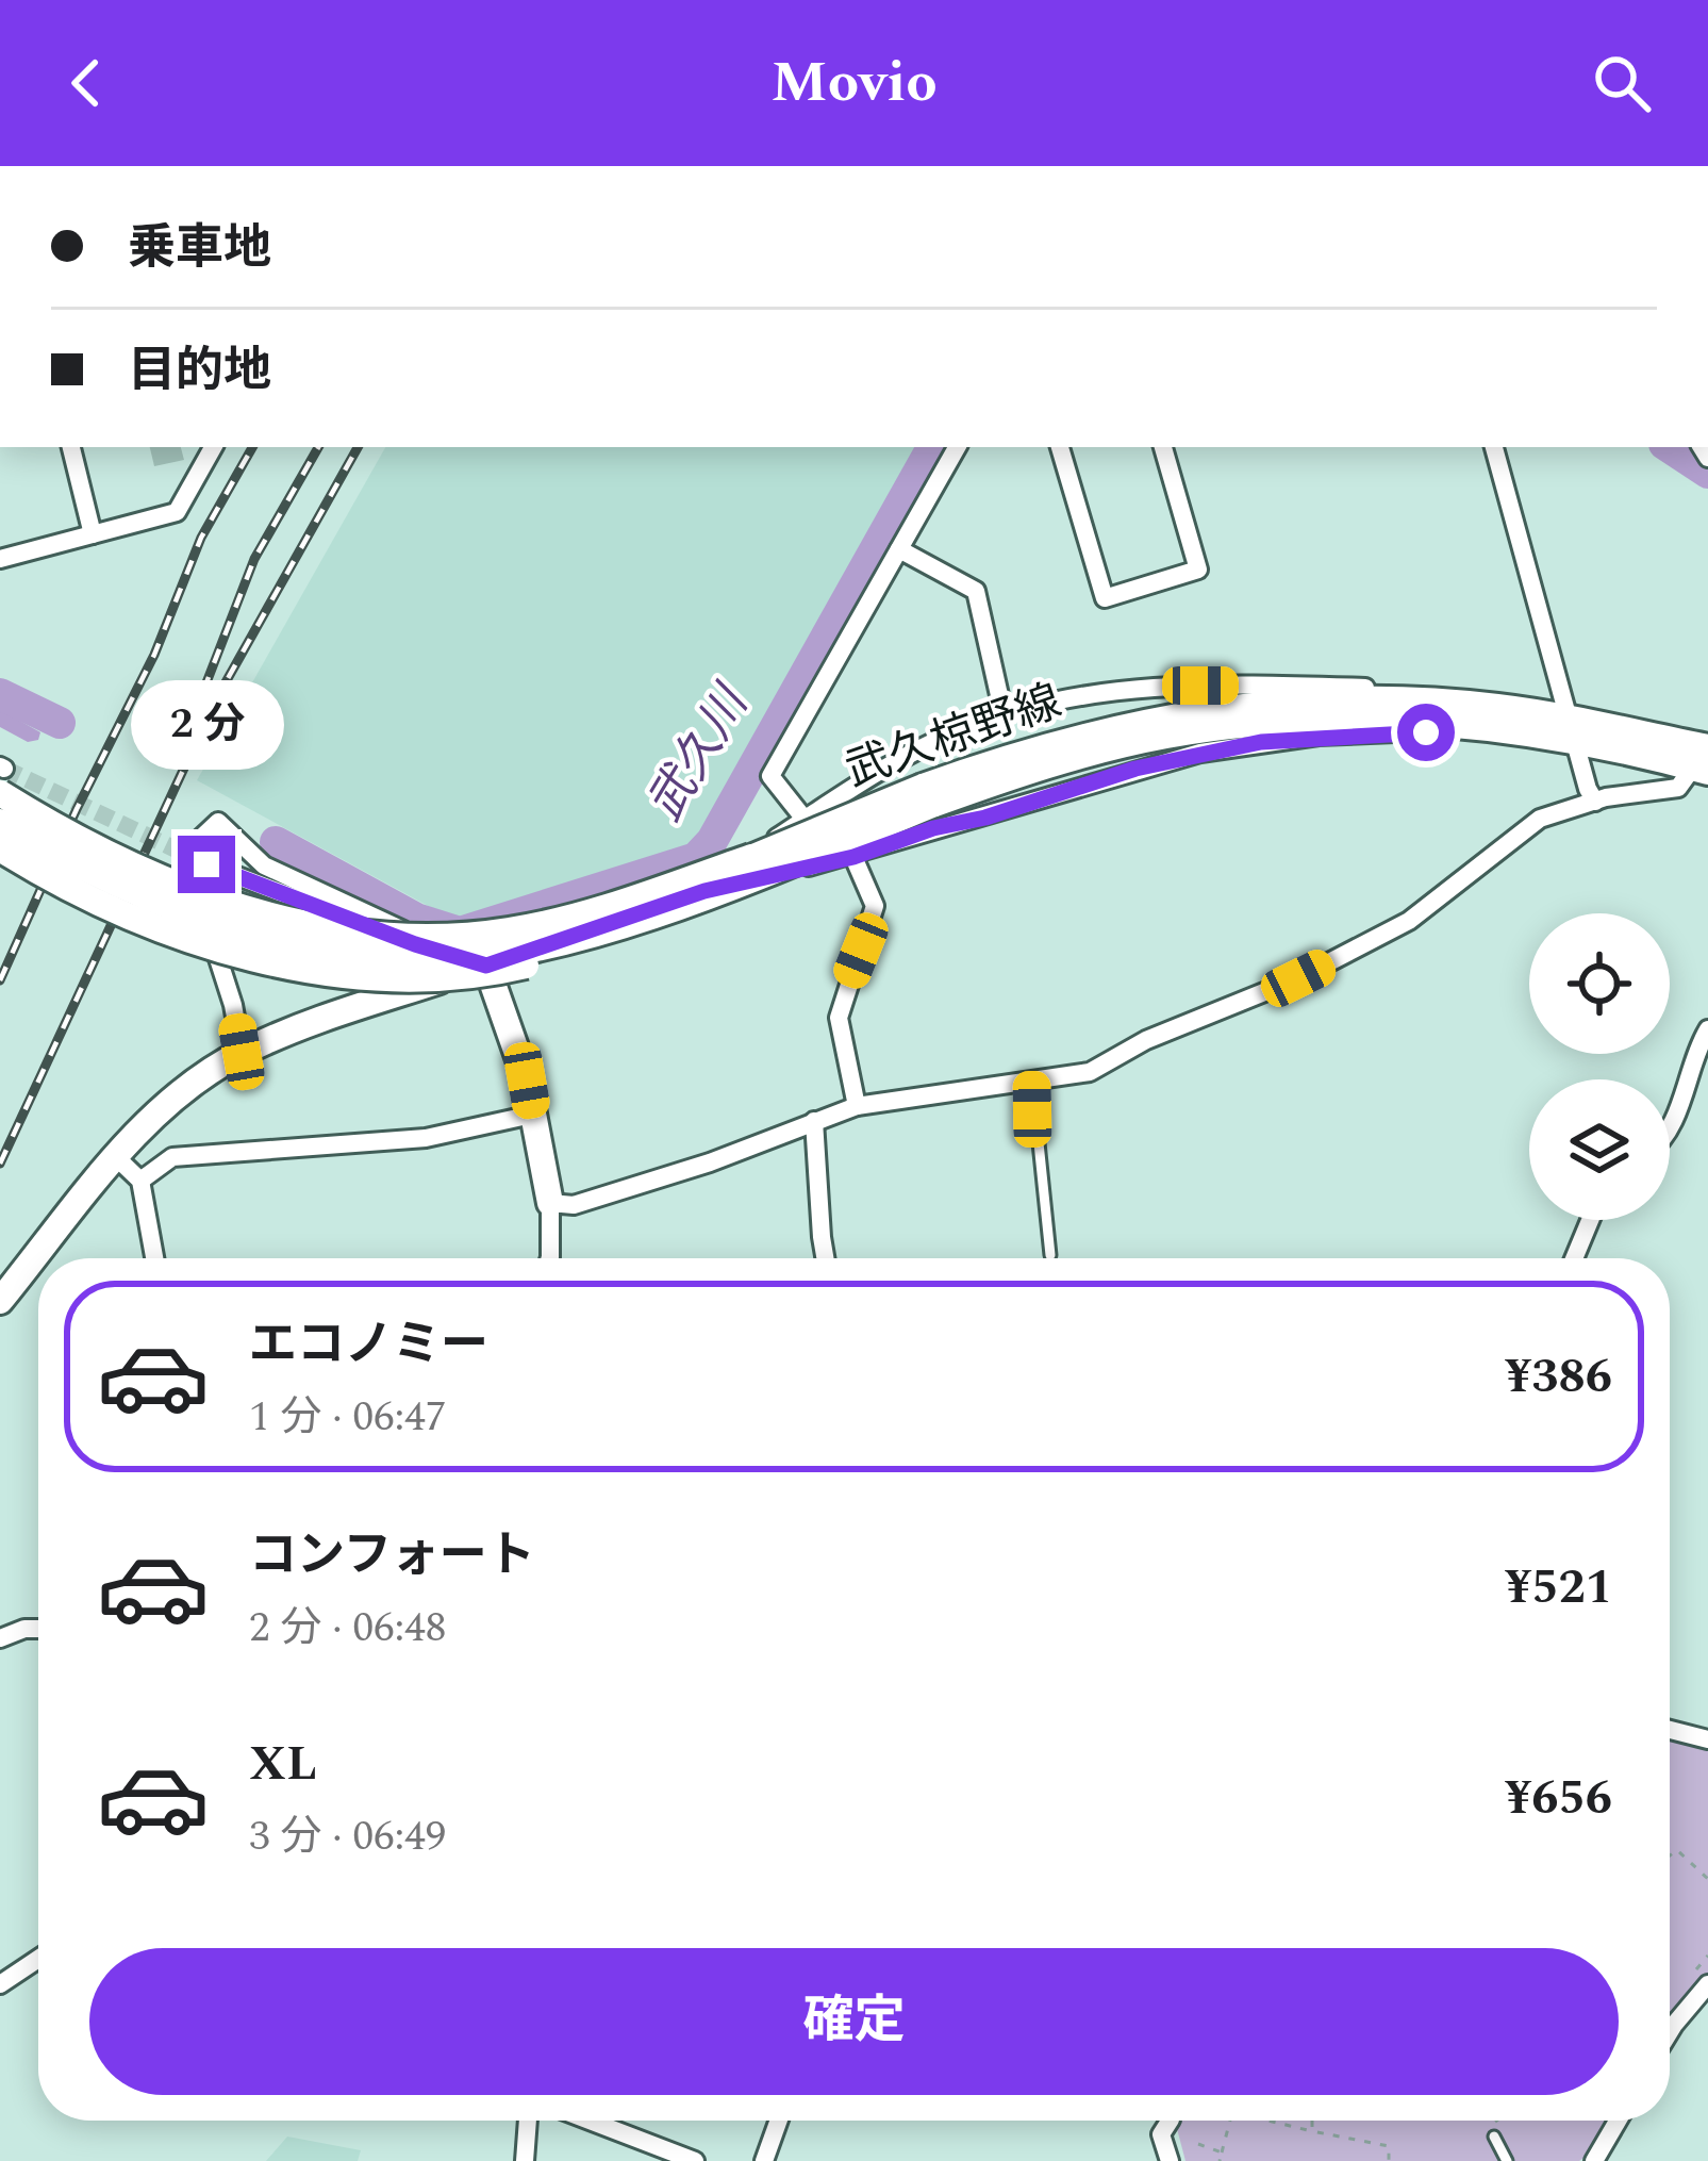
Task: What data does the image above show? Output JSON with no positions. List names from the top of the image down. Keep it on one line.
{"streets":{"main road":["武久椋野線"]},"water":["武久川"],"page":{"header":"Movio","banner":["乗車地","目的地"],"bubble":"2 分","list":[{"name":"エコノミー","note":"1 分 · 06:47","value":"¥386"},{"name":"コンフォート","note":"2 分 · 06:48","value":"¥521"},{"name":"XL","note":"3 分 · 06:49","value":"¥656"}],"buttons":"確定"}}
